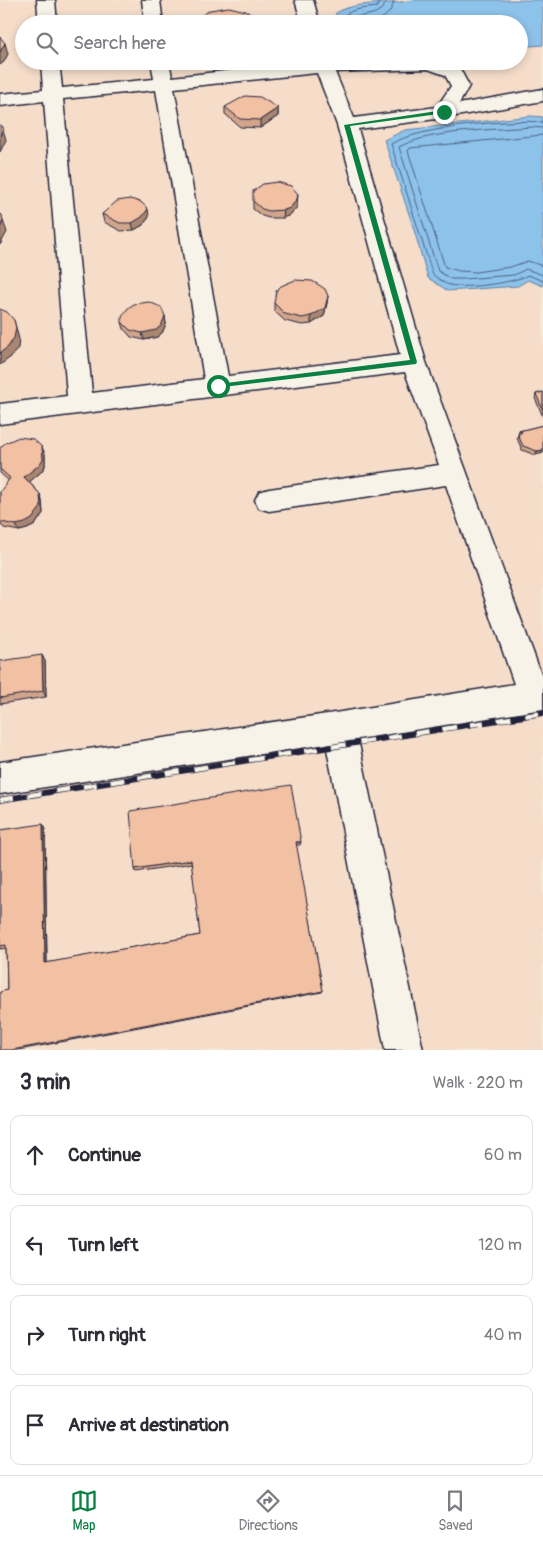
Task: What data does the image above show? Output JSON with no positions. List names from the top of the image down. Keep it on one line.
{"page":{"search":"Search here","heading":["3 min","Walk · 220 m"],"list":[["Continue","60 m"],["Turn left","120 m"],["Turn right","40 m"],"Arrive at destination"],"nav":["Map","Directions","Saved"]}}
